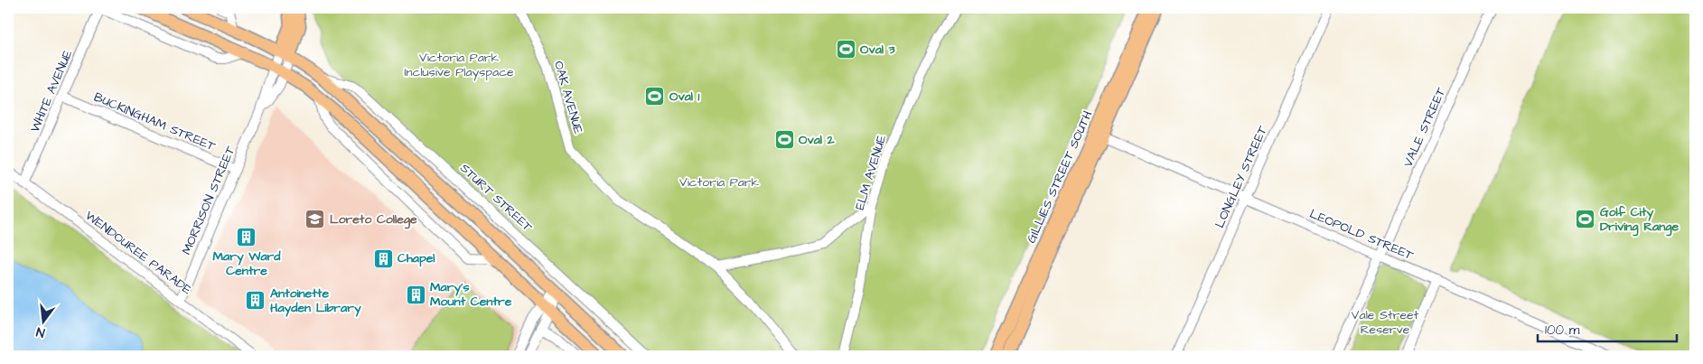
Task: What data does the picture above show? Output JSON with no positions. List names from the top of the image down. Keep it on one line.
{"streets":{"main road":["GILLIES STREET SOUTH","STURT STREET"],"street":["WHITE AVENUE","OAK AVENUE","BUCKINGHAM STREET","VALE STREET","ELM AVENUE","LONGLEY STREET","MORRISON STREET","LEOPOLD STREET","WENDOUREE PARADE"]},"crossings":[["WHITE AVENUE","BUCKINGHAM STREET"],["WHITE AVENUE","WENDOUREE PARADE"],["BUCKINGHAM STREET","MORRISON STREET"],["VALE STREET","LEOPOLD STREET"],["GILLIES STREET SOUTH","LEOPOLD STREET"],["LONGLEY STREET","LEOPOLD STREET"],["STURT STREET","MORRISON STREET"],["MORRISON STREET","WENDOUREE PARADE"]],"parks":["Victoria Park Inclusive Playspace","Victoria Park","Vale Street Reserve"],"places":{"sports":["Oval 3","Oval 1","Oval 2","Golf City Driving Range"],"school or university":["Loreto College"],"building":["Mary Ward Centre","Chapel","Mary's Mount Centre","Antoinette Hayden Library"]},"scale_bar":"100 m","north":"bottom"}
